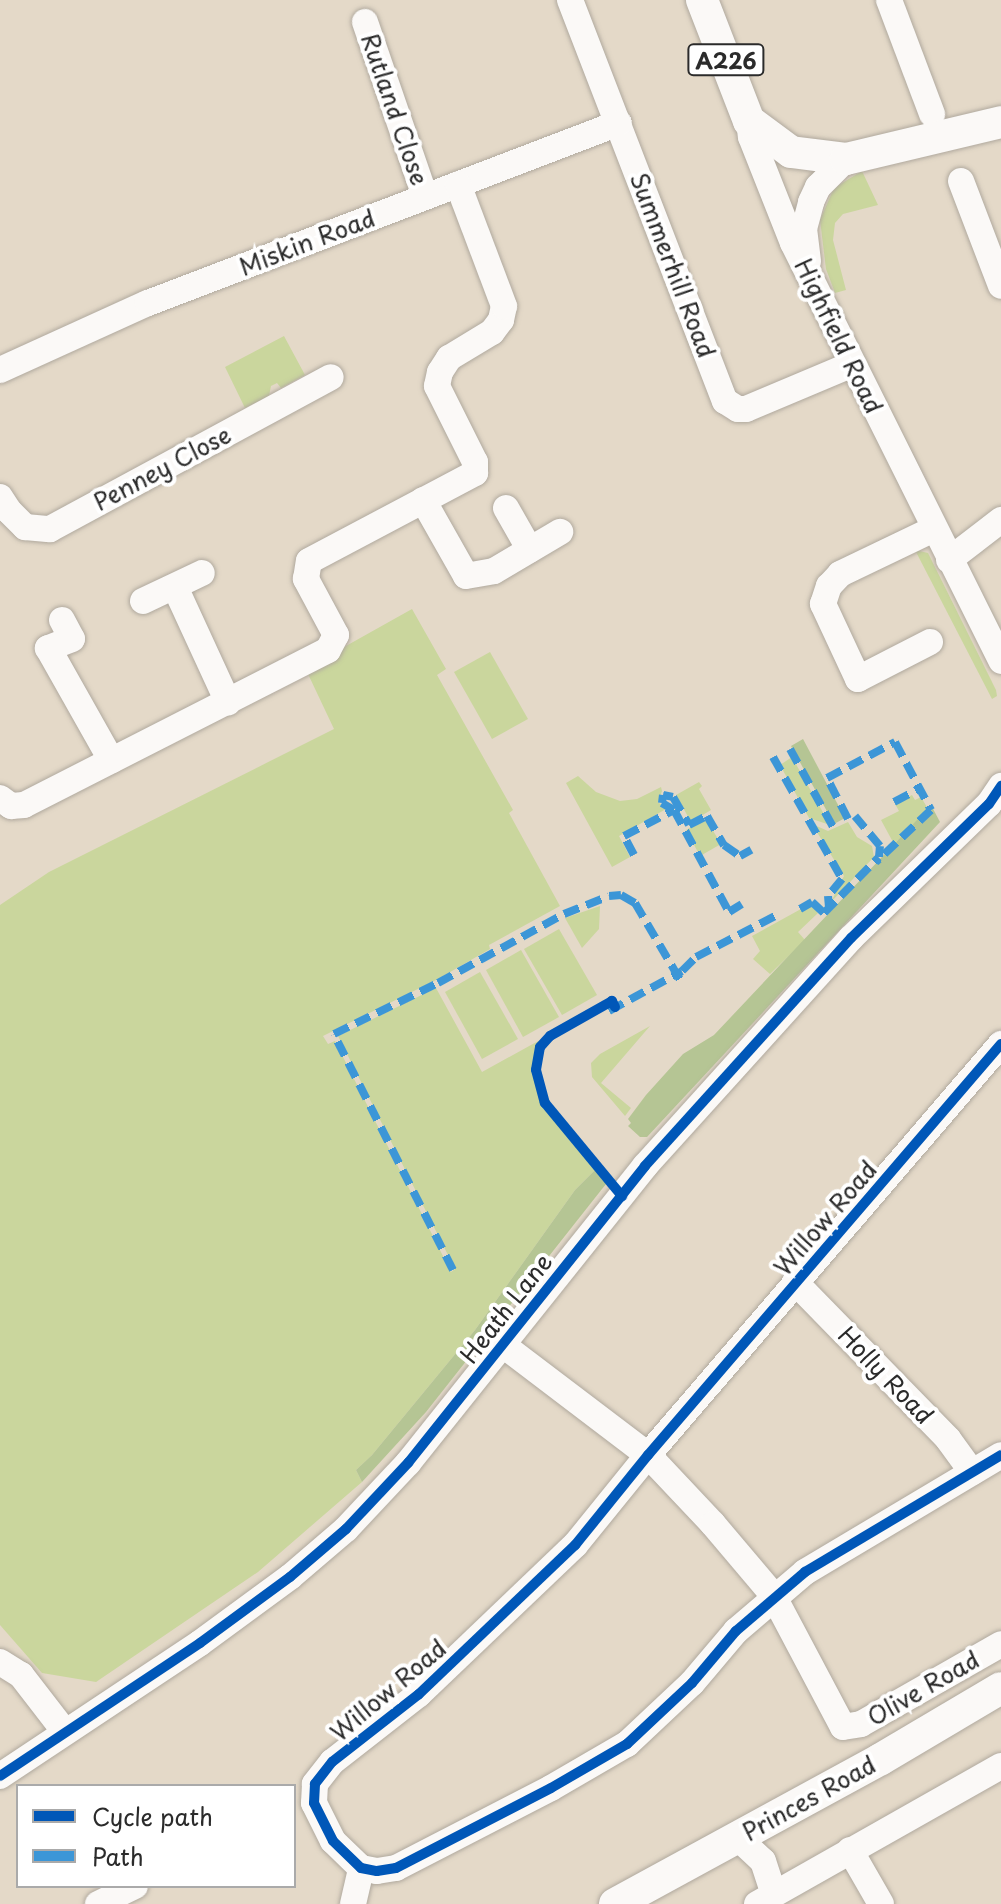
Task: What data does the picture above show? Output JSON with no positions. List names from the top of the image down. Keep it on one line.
{"streets":{"main road":["A226","Highfield Road","Princes Road"],"street":["Rutland Close","Miskin Road","Summerhill Road","Penney Close","Willow Road","Heath Lane","Holly Road","Olive Road"]},"crossings":[["Rutland Close","Miskin Road"],["Miskin Road","Summerhill Road"],["Summerhill Road","Highfield Road"],["Willow Road","Holly Road"]],"legend":["Cycle path","Path"]}
